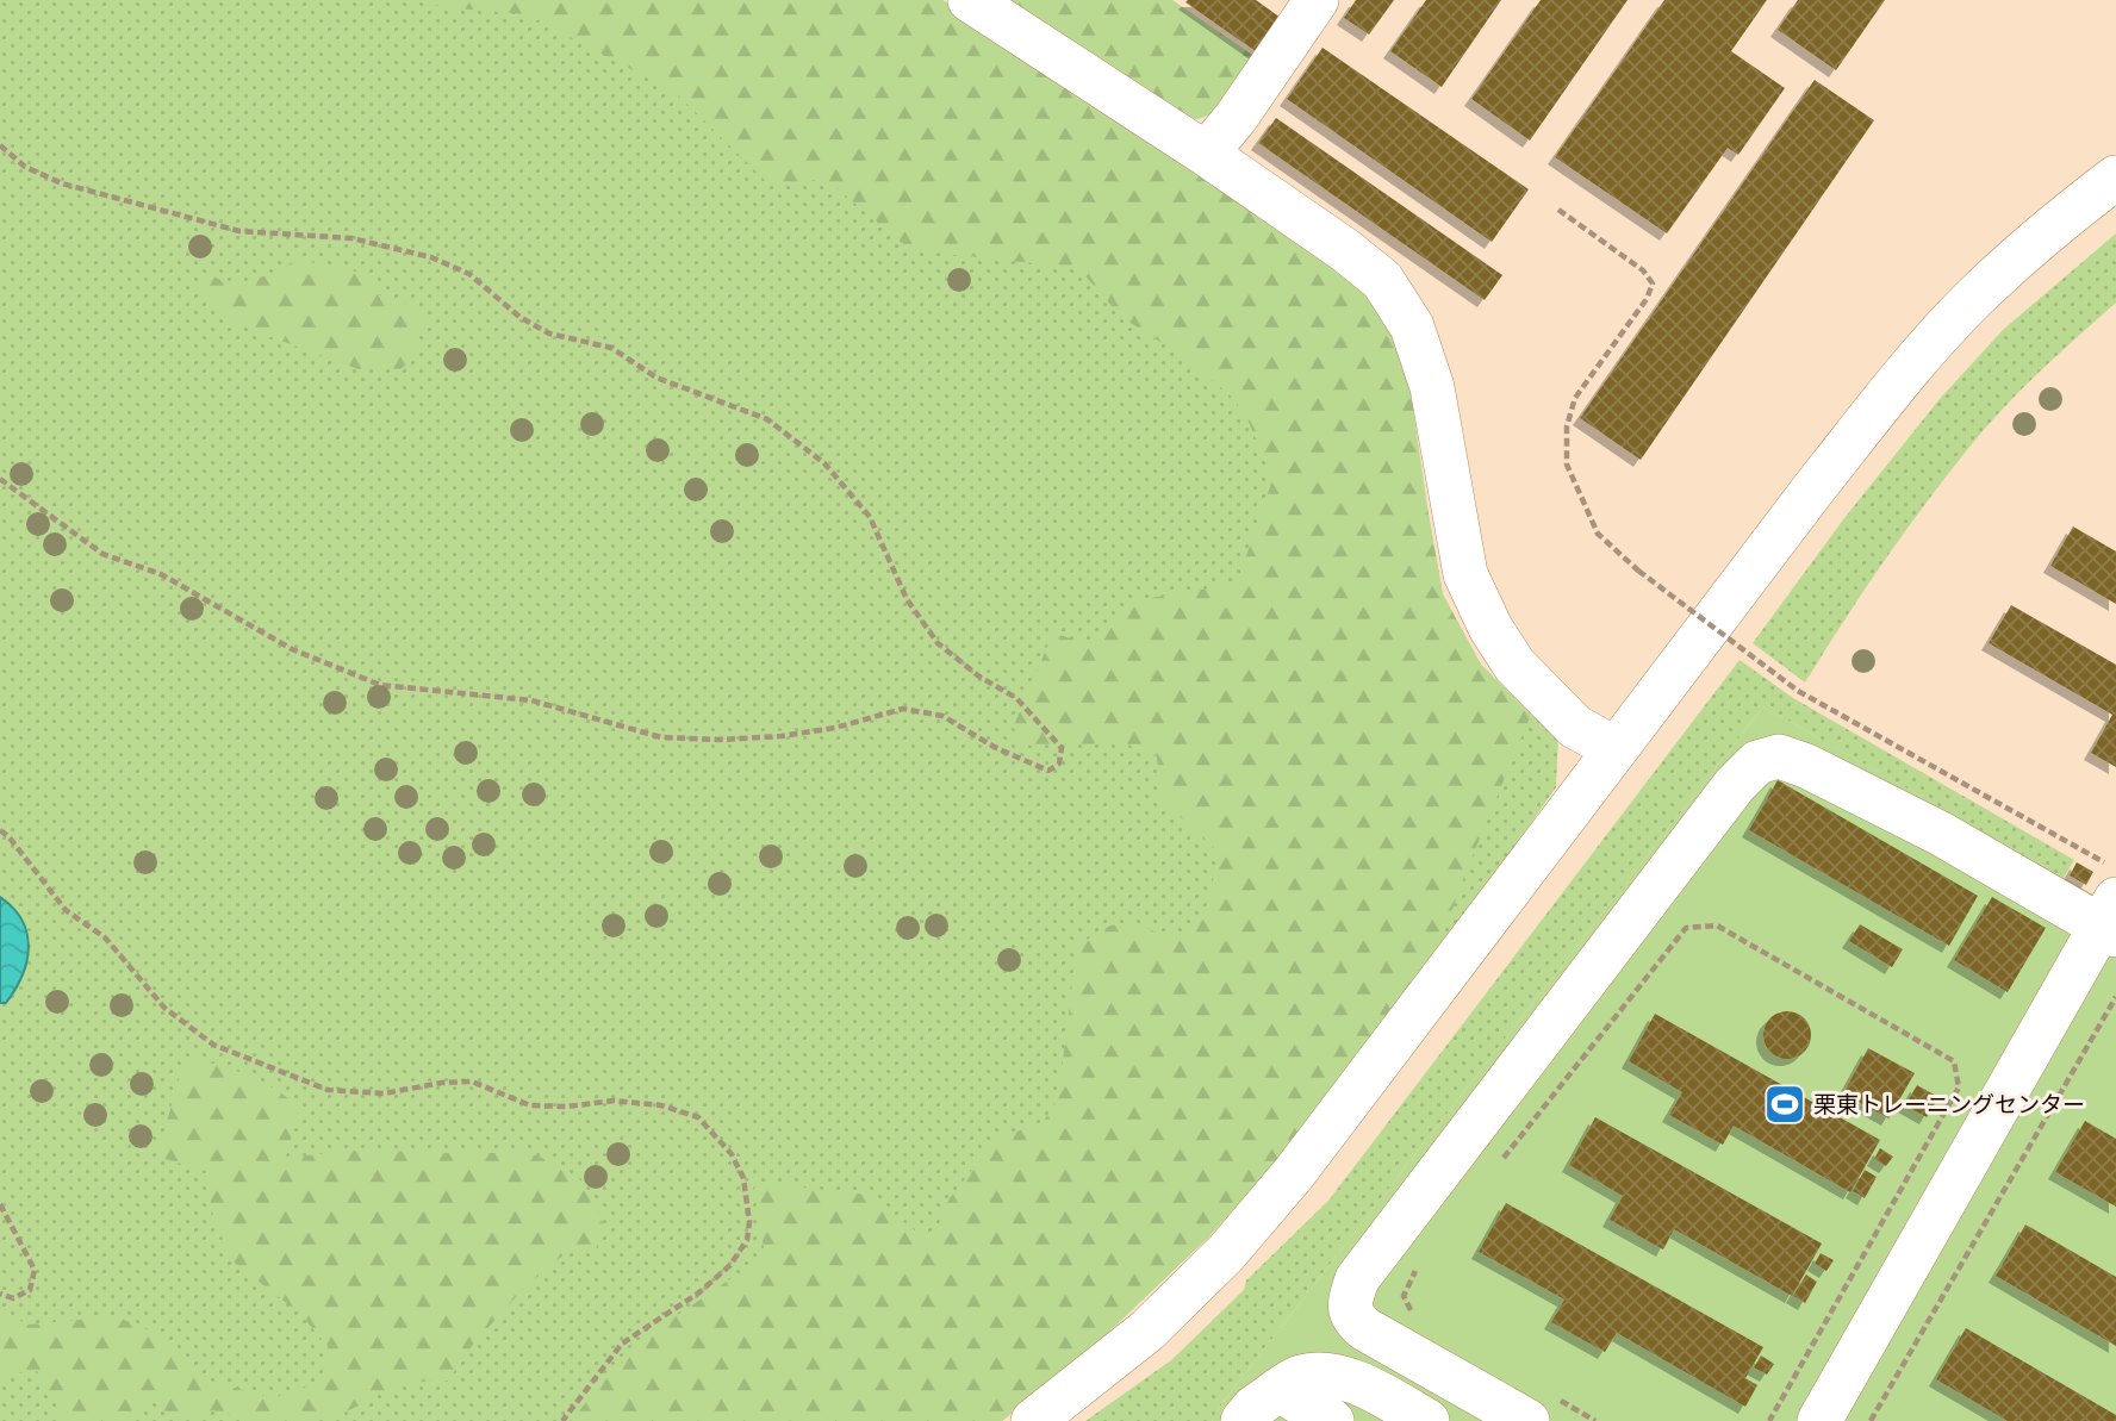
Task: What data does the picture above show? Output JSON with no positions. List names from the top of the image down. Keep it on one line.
{"places":{"sports":["栗東トレーニングセンター"]}}
